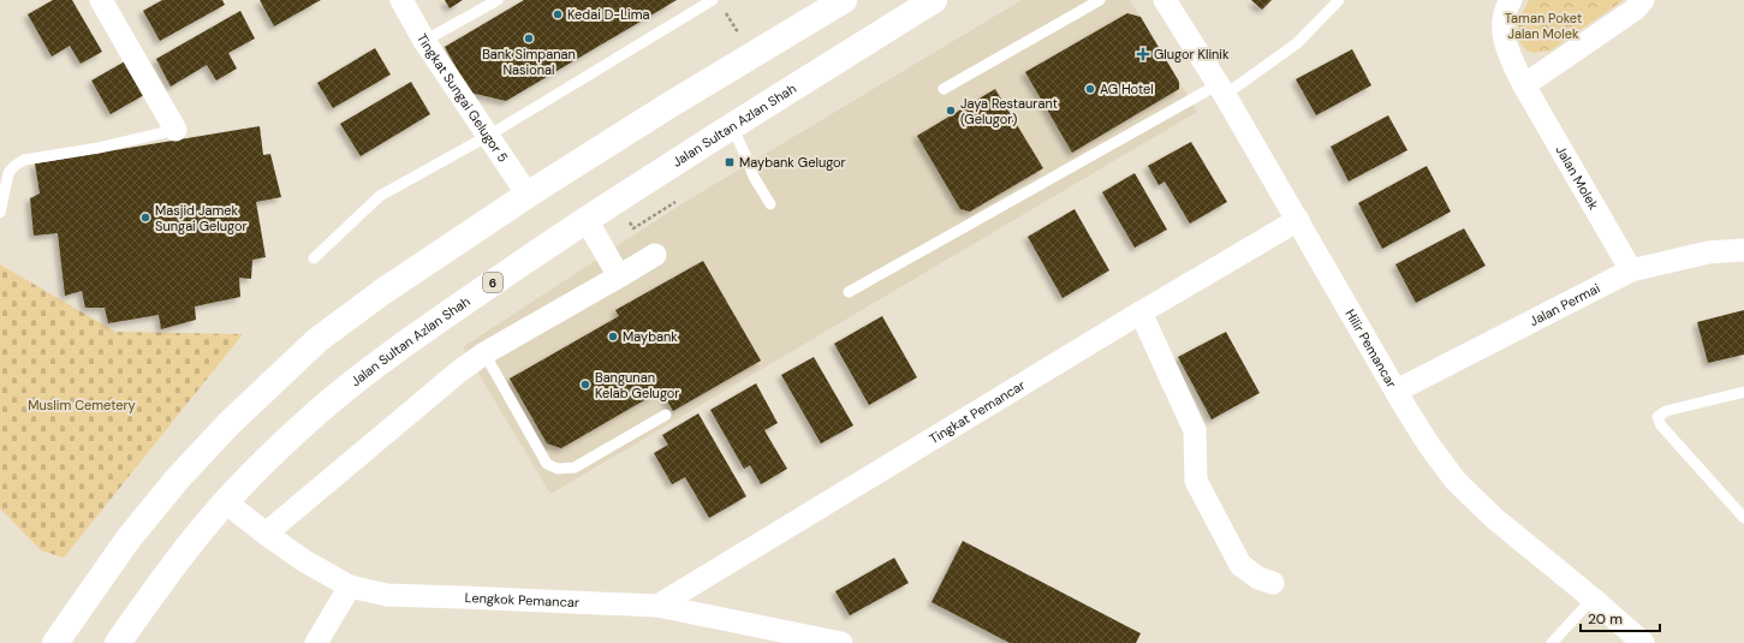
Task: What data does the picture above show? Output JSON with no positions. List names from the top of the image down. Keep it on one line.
{"streets":{"highway":["Jalan Sultan Azlan Shah","6"],"street":["Tingkat Sungai Gelugor 5","Jalan Molek","Jalan Permai","Hilir Pemancar","Tingkat Pemancar","Lengkok Pemancar"]},"crossings":[["Jalan Sultan Azlan Shah","Lengkok Pemancar"],["Jalan Molek","Jalan Permai"],["Jalan Permai","Hilir Pemancar"],["Hilir Pemancar","Tingkat Pemancar"],["Tingkat Pemancar","Lengkok Pemancar"]],"parks":["Taman Poket Jalan Molek","Muslim Cemetery"],"places":{"other":["Kedai D-Lima","Bank Simpanan Nasional","AG Hotel","Jaya Restaurant (Gelugor)","Masjid Jamek Sungai Gelugor","Maybank","Bangunan Kelab Gelugor"],"health":["Glugor Klinik"],"transit":["Maybank Gelugor"]},"scale_bar":"20 m"}
